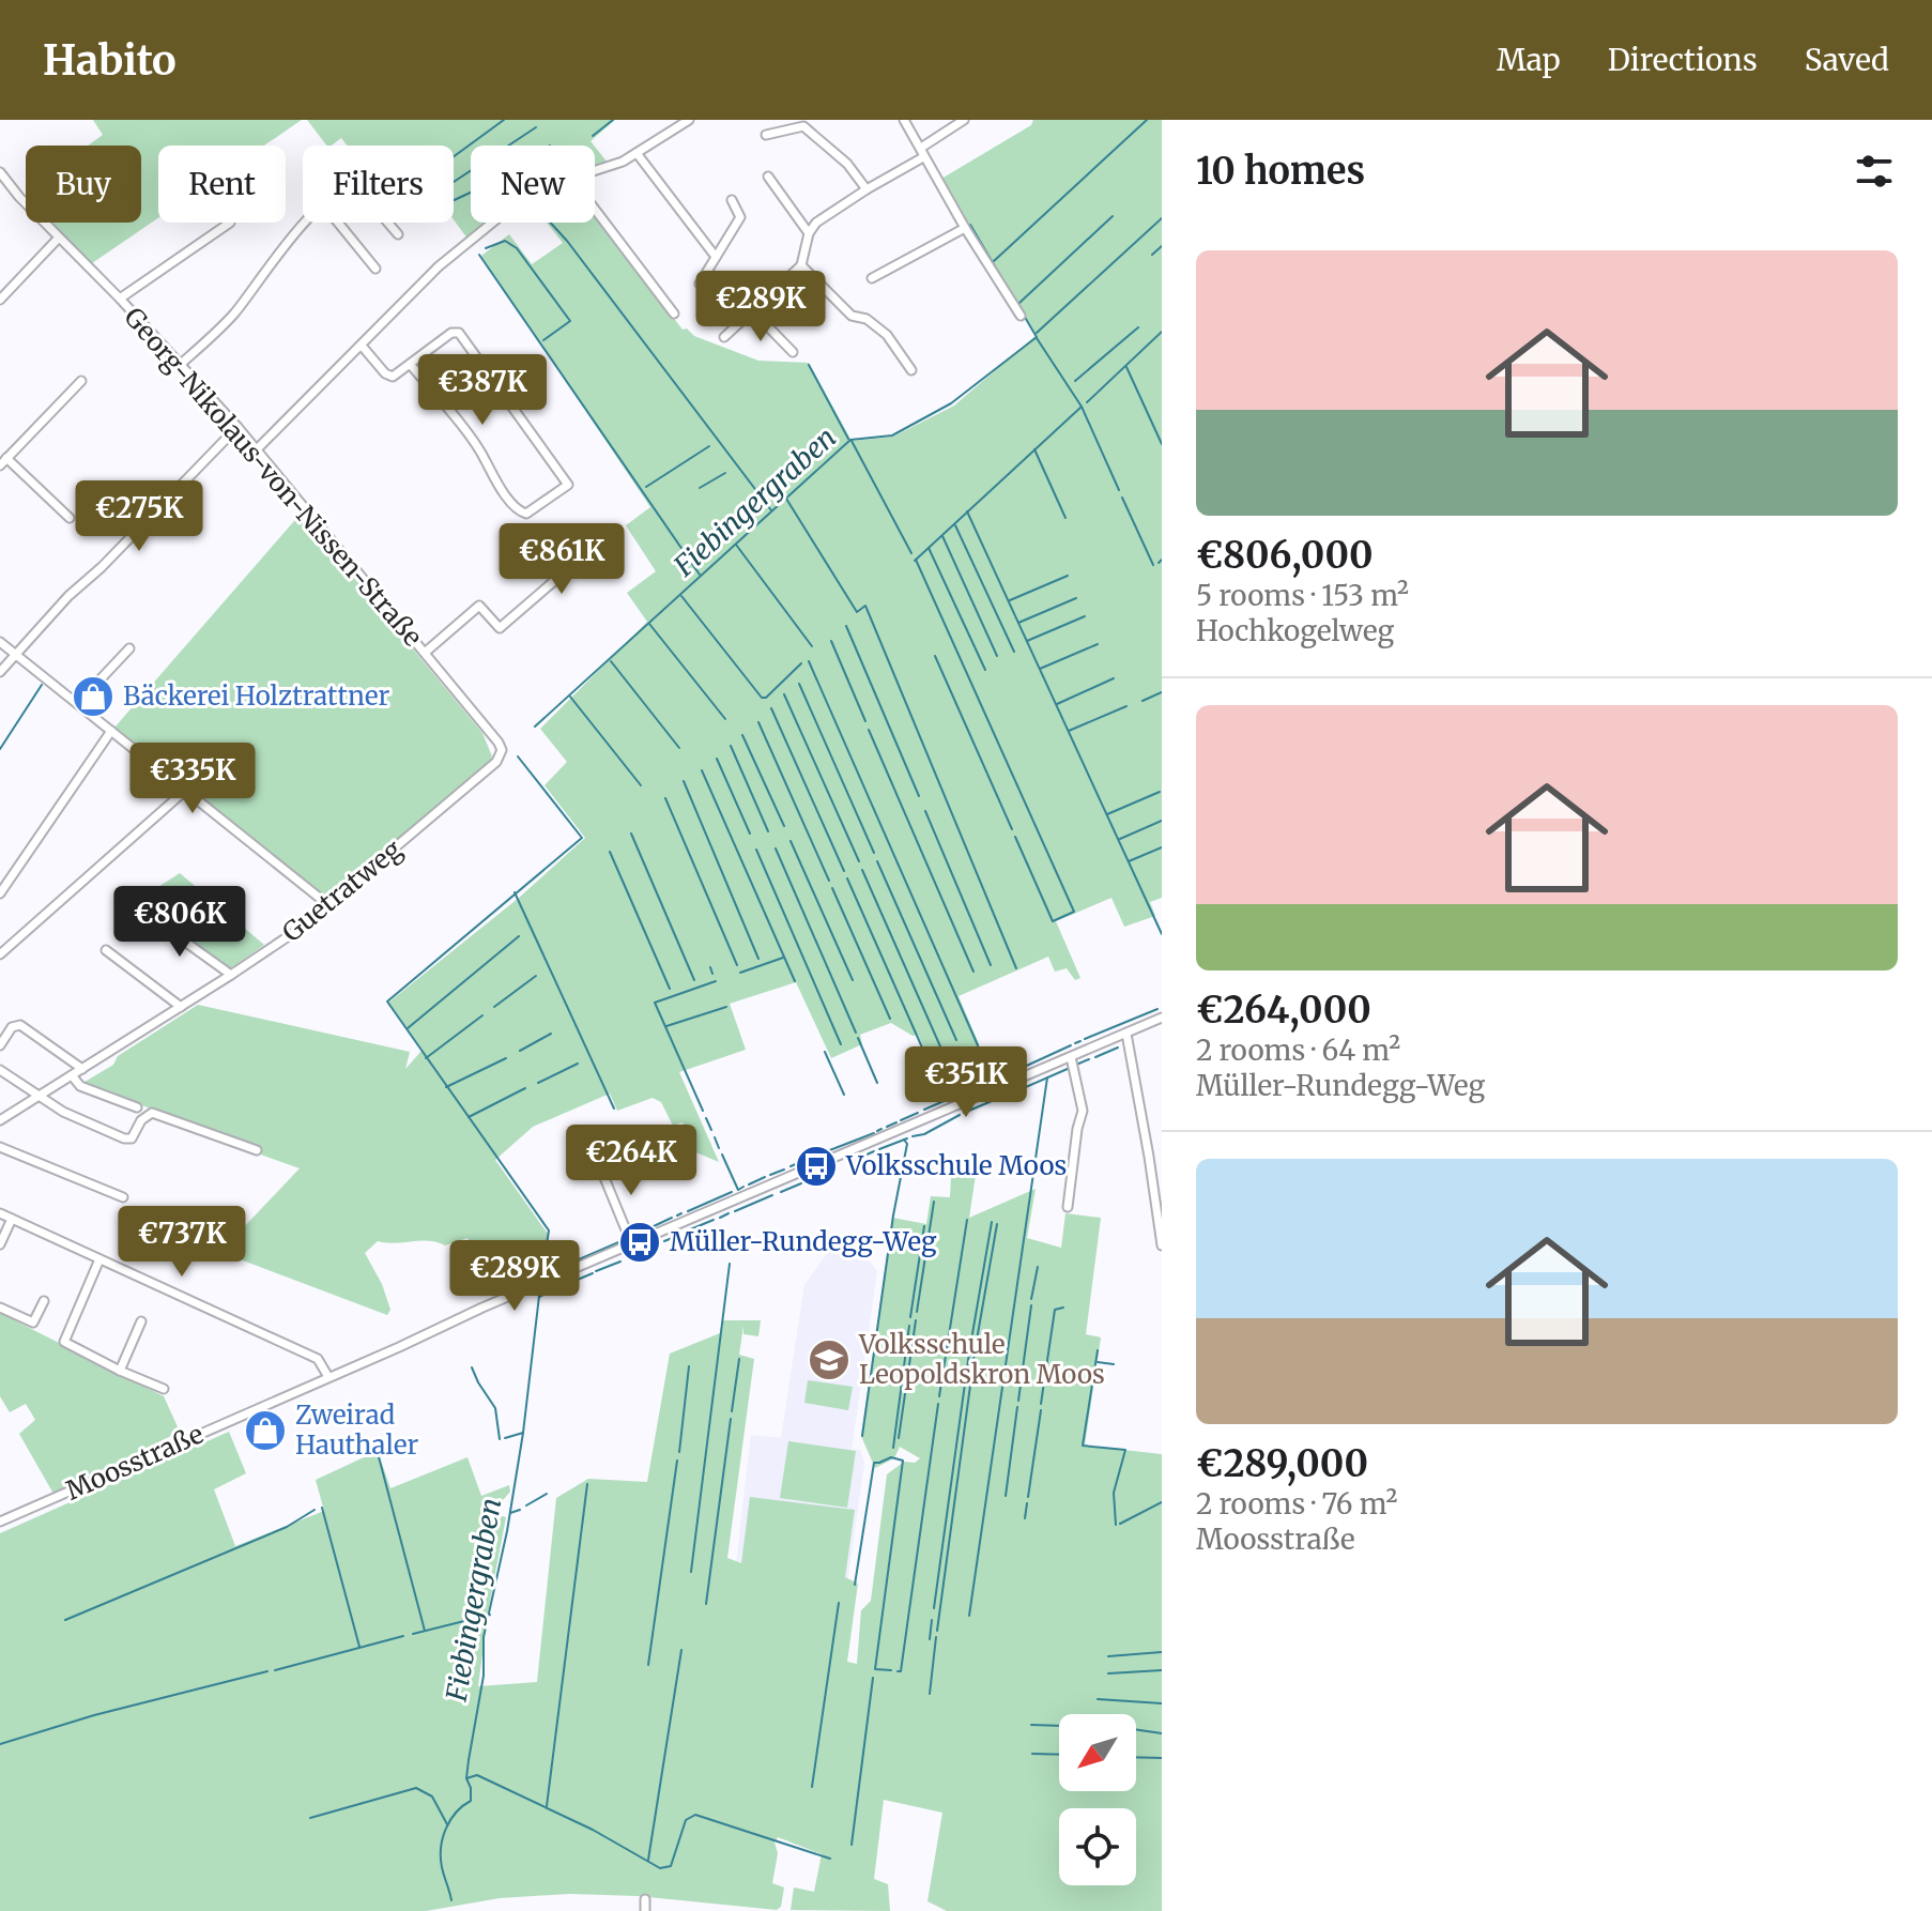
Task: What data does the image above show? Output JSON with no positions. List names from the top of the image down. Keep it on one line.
{"streets":{"street":["Georg-Nikolaus-von-Nissen-Straße","Guetratweg","Moosstraße"]},"crossings":[["Georg-Nikolaus-von-Nissen-Straße","Guetratweg"]],"water":["Fiebingergraben"],"places":{"shop":["Bäckerei Holztrattner","Zweirad Hauthaler"],"bus stop":["Volksschule Moos","Müller-Rundegg-Weg"],"school or university":["Volksschule Leopoldskron Moos"]},"north":"bottom left","page":{"header":"Habito","nav":["Map","Directions","Saved"],"heading":"10 homes","chip":["Buy","Rent","Filters","New"],"list":[{"name":"€806,000","note":"5 rooms · 153 m² · Hochkogelweg"},{"name":"€264,000","note":"2 rooms · 64 m² · Müller-Rundegg-Weg"},{"name":"€289,000","note":"2 rooms · 76 m² · Moosstraße"}],"price":["€289K","€387K","€275K","€861K","€335K","€806K","€351K","€264K","€737K","€289K"]}}
